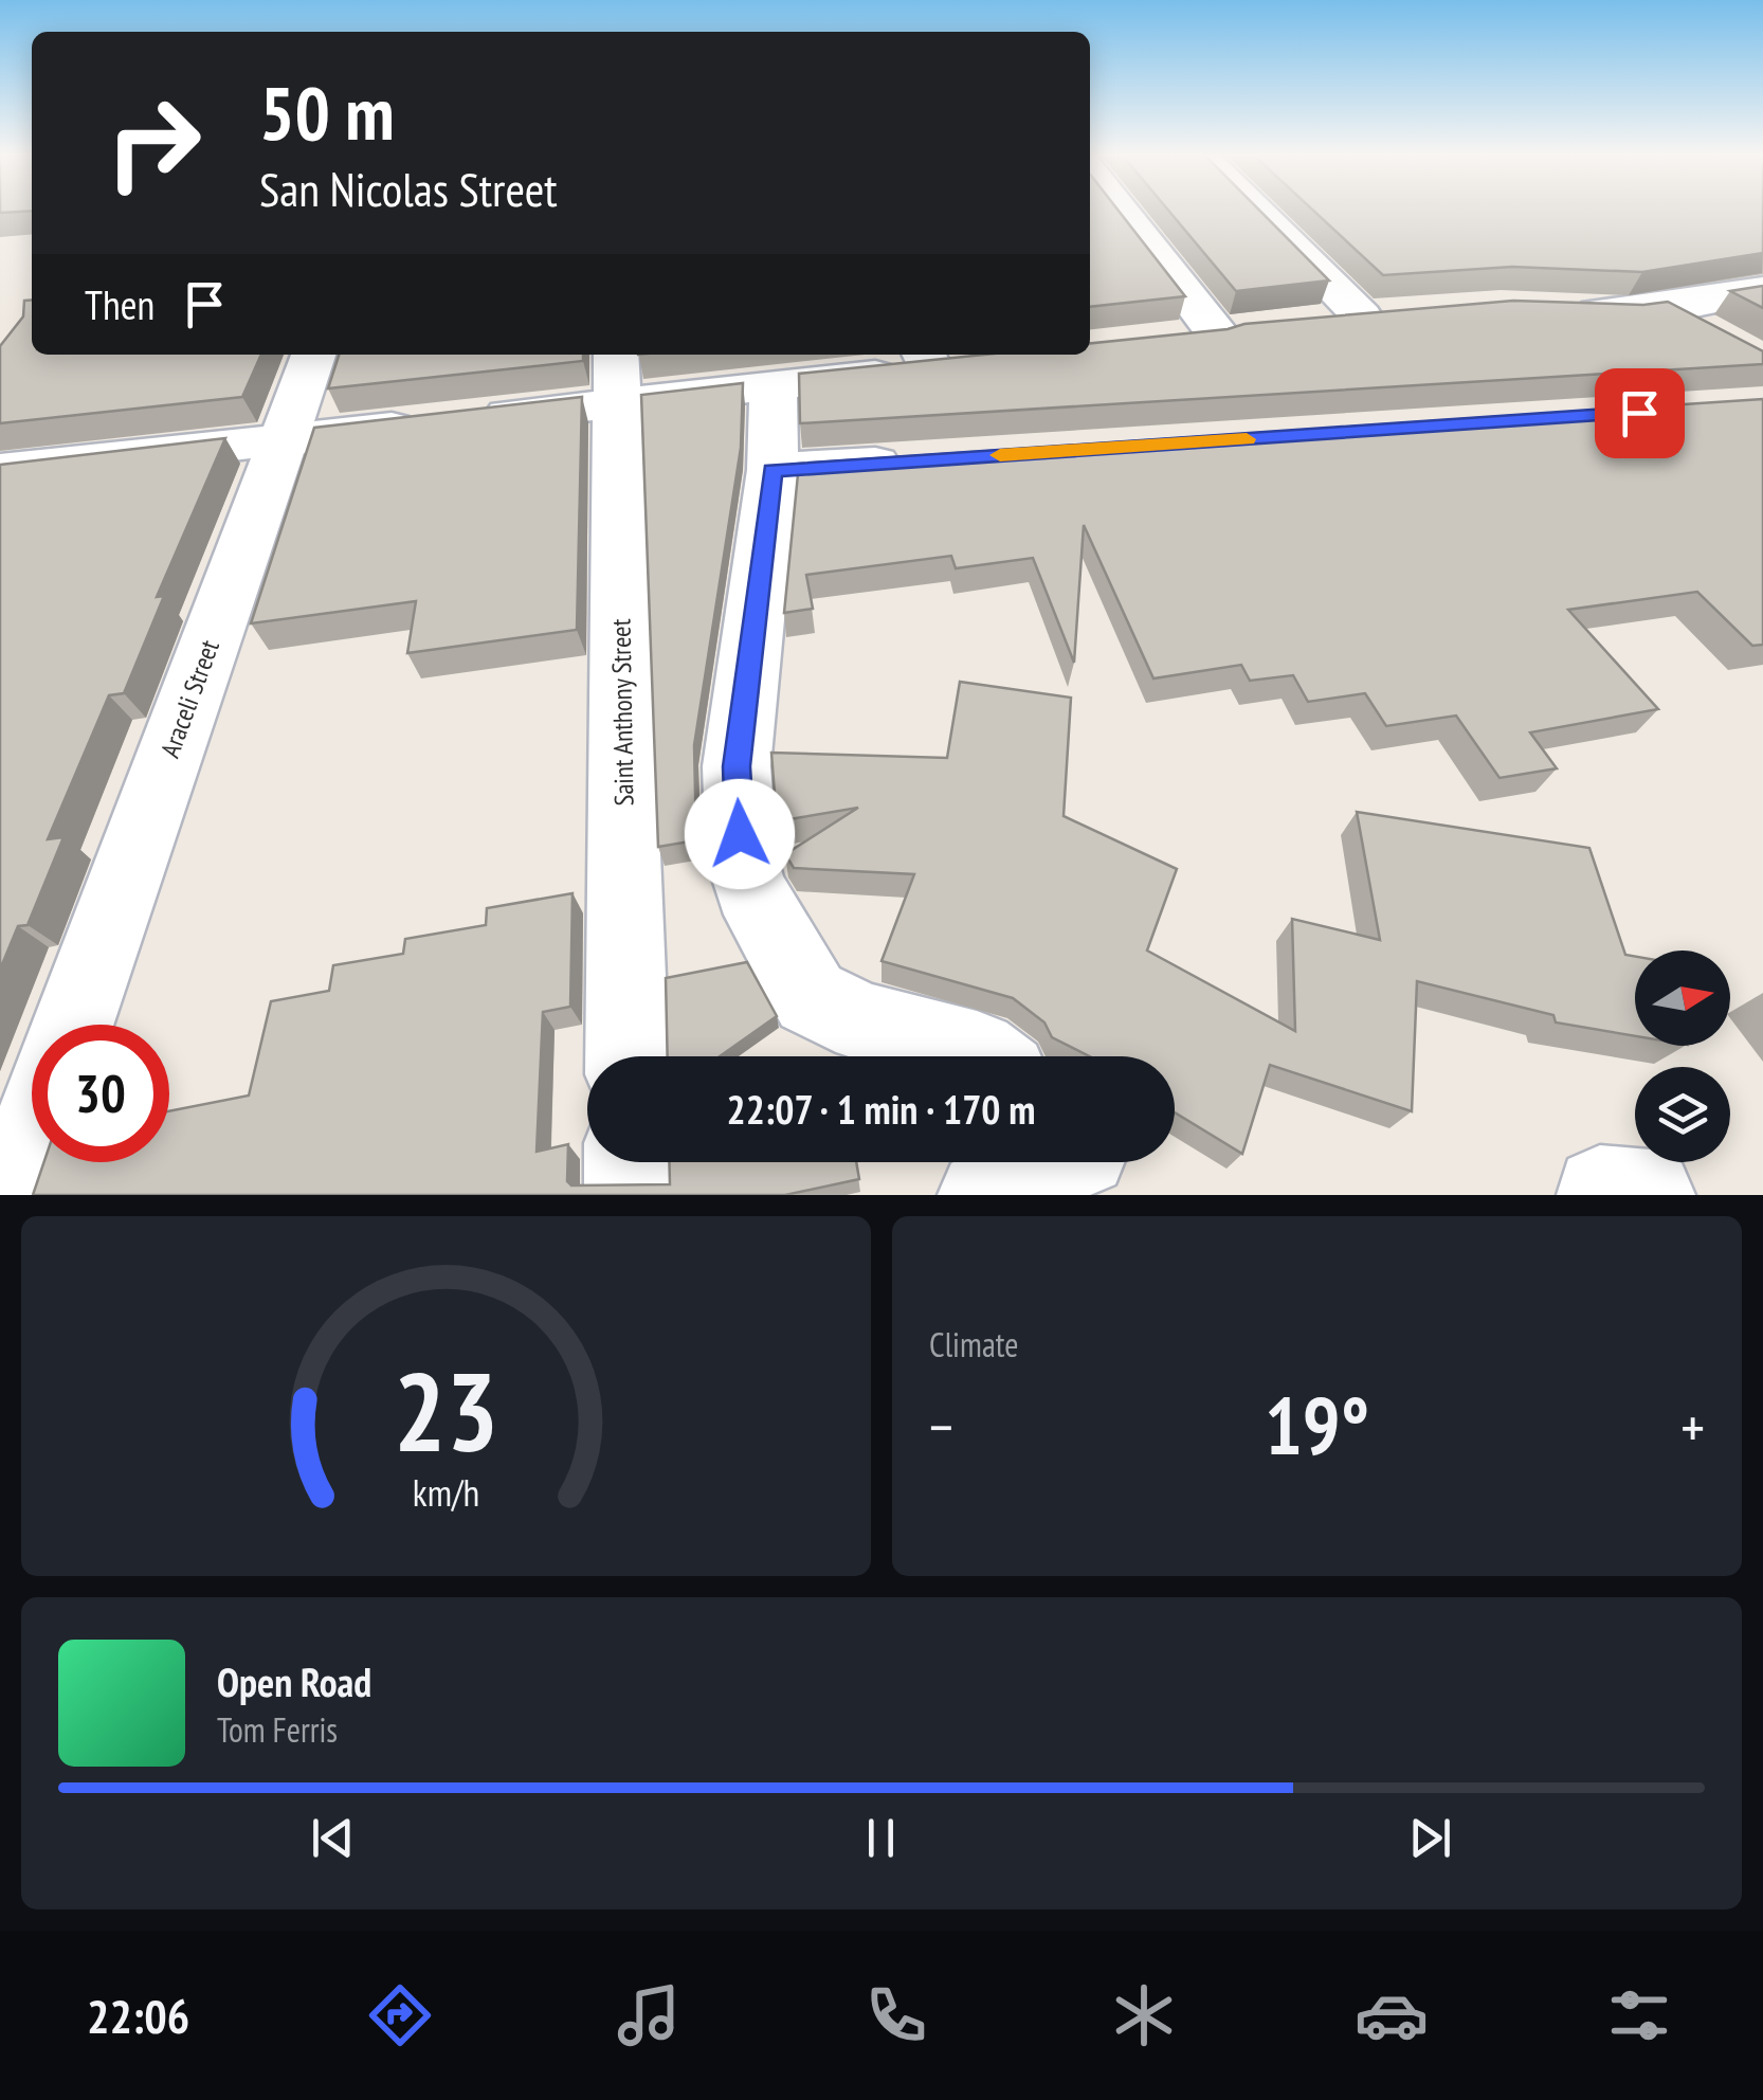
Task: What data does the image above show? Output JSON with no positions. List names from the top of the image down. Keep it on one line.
{"streets":{"street":["Araceli Street","Saint Anthony Street"]},"north":"right","page":{"turn":["50 m","San Nicolas Street"],"then":"Then","limit":"30","trip":"22:07 · 1 min · 170 m","tile":"Climate","heat":["−","19°","+"],"song":["Open Road","Tom Ferris"],"tabs":"22:06","gauge":["23","km/h"]}}
